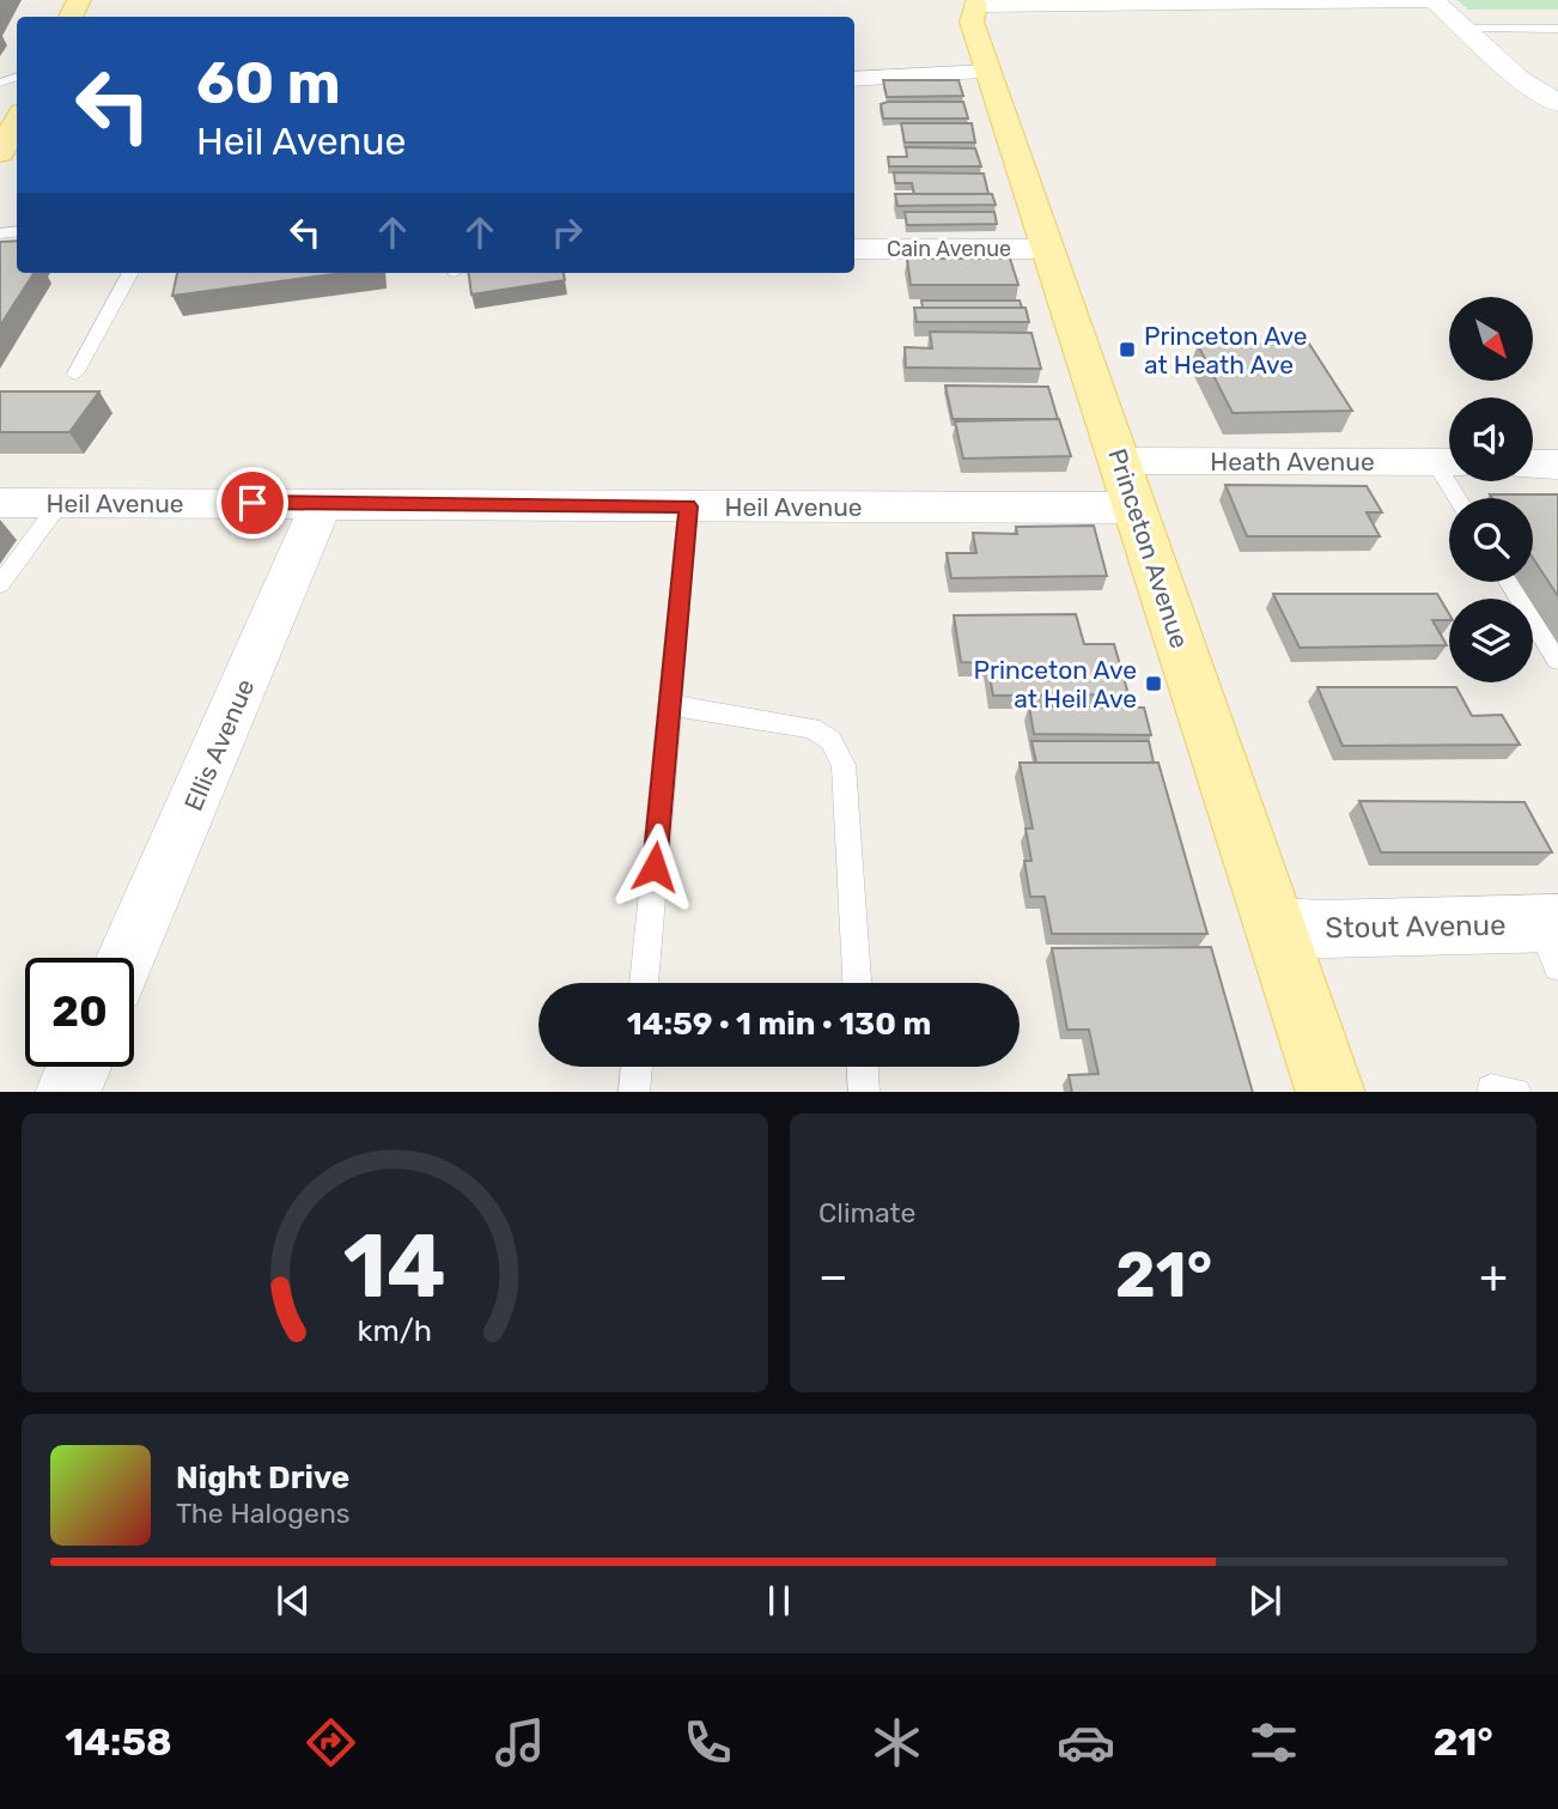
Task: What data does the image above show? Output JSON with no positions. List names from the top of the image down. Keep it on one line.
{"streets":{"main road":["Princeton Avenue"],"street":["Cain Avenue","Heath Avenue","Heil Avenue","Ellis Avenue","Stout Avenue"]},"crossings":[["Cain Avenue","Princeton Avenue"],["Heath Avenue","Princeton Avenue"],["Heil Avenue","Princeton Avenue"],["Heil Avenue","Ellis Avenue"],["Princeton Avenue","Stout Avenue"]],"places":{"transit":["Princeton Ave at Heath Ave","Princeton Ave at Heil Ave"]},"north":"bottom right","page":{"turn":["60 m","Heil Avenue"],"limit":"20","trip":"14:59 · 1 min · 130 m","tile":"Climate","heat":["−","21°","+"],"song":["Night Drive","The Halogens"],"tabs":["14:58","21°"],"gauge":["14","km/h"]}}
